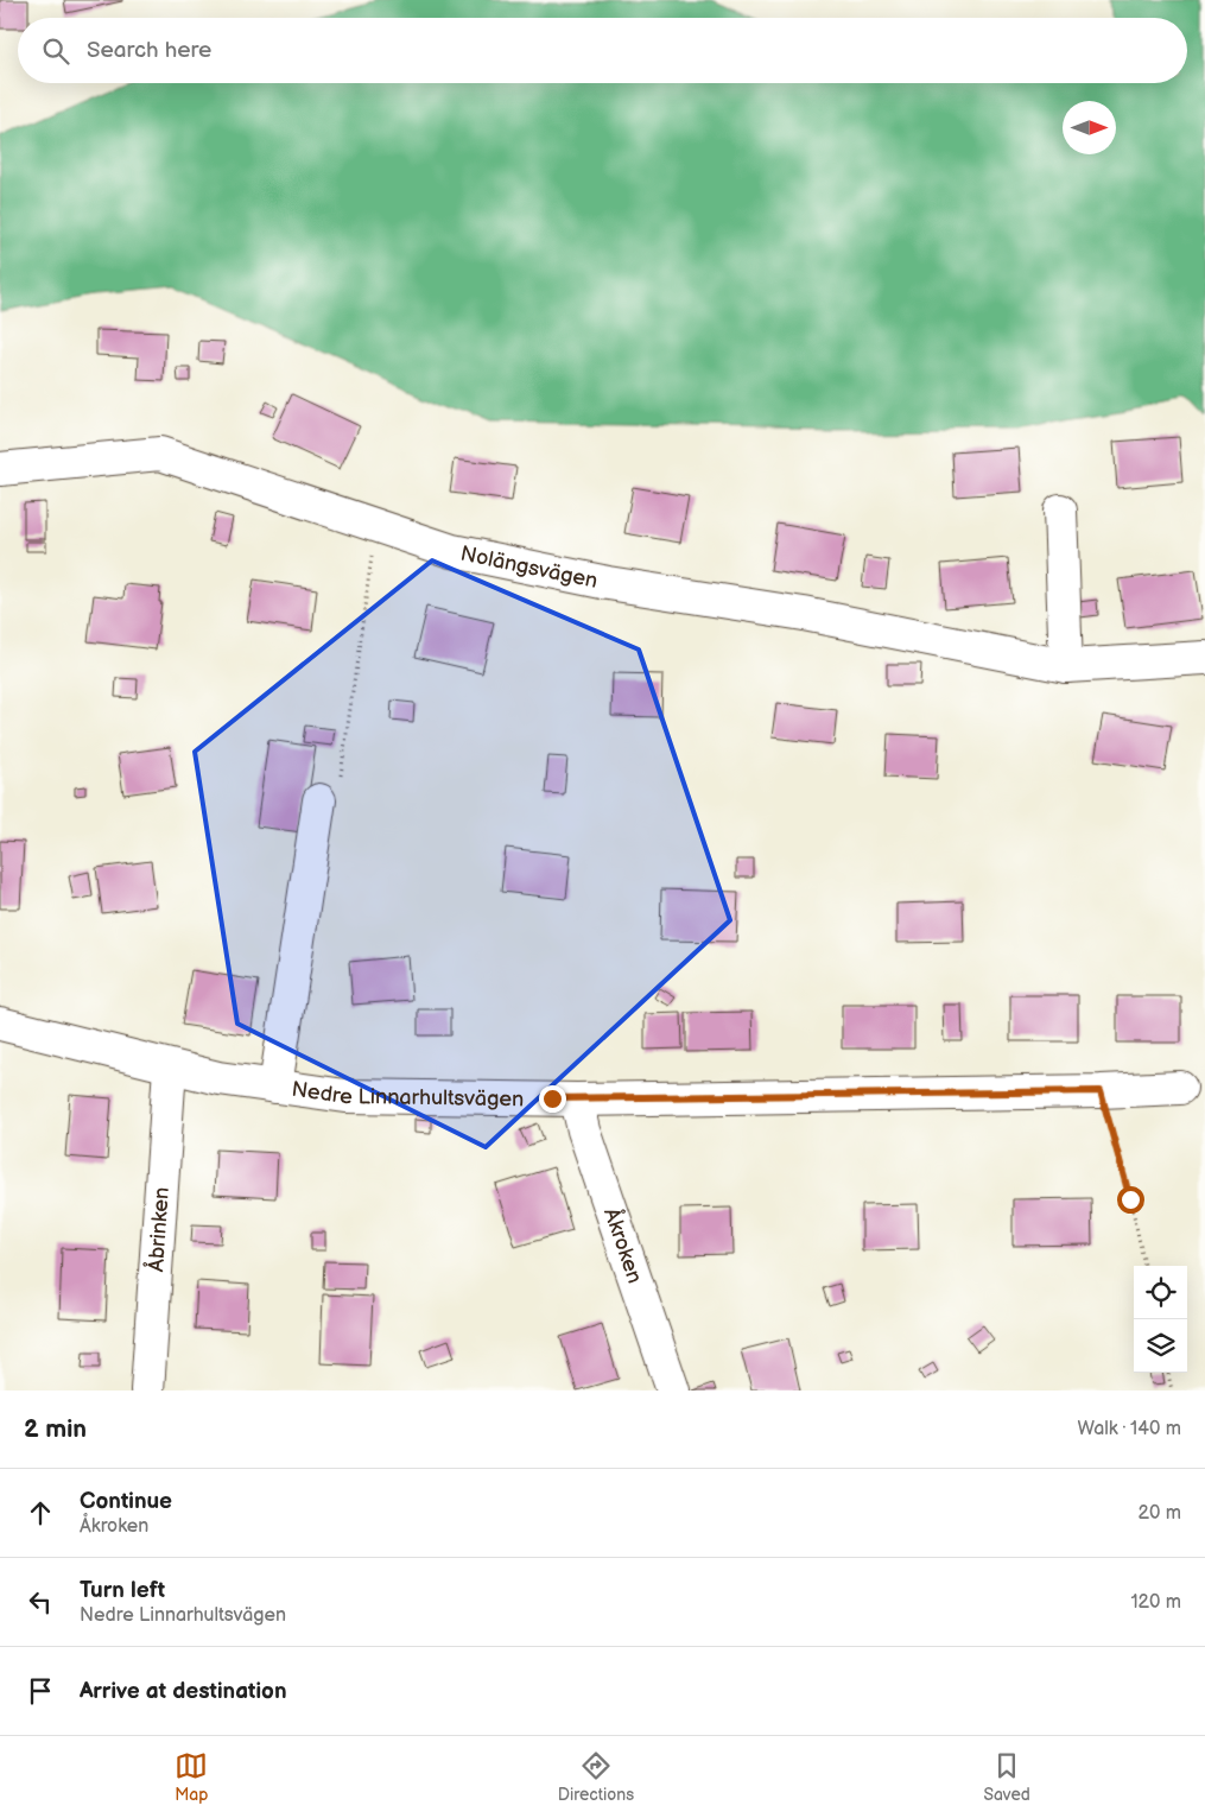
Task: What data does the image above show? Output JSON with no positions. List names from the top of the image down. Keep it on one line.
{"streets":{"street":["Nolängsvägen","Nedre Linnarhultsvägen","Åbrinken","Åkroken"]},"crossings":[["Nedre Linnarhultsvägen","Åbrinken"],["Nedre Linnarhultsvägen","Åkroken"]],"north":"right","page":{"search":"Search here","heading":["2 min","Walk · 140 m"],"list":[["Continue","Åkroken","20 m"],["Turn left","Nedre Linnarhultsvägen","120 m"],"Arrive at destination"],"nav":["Map","Directions","Saved"]}}
